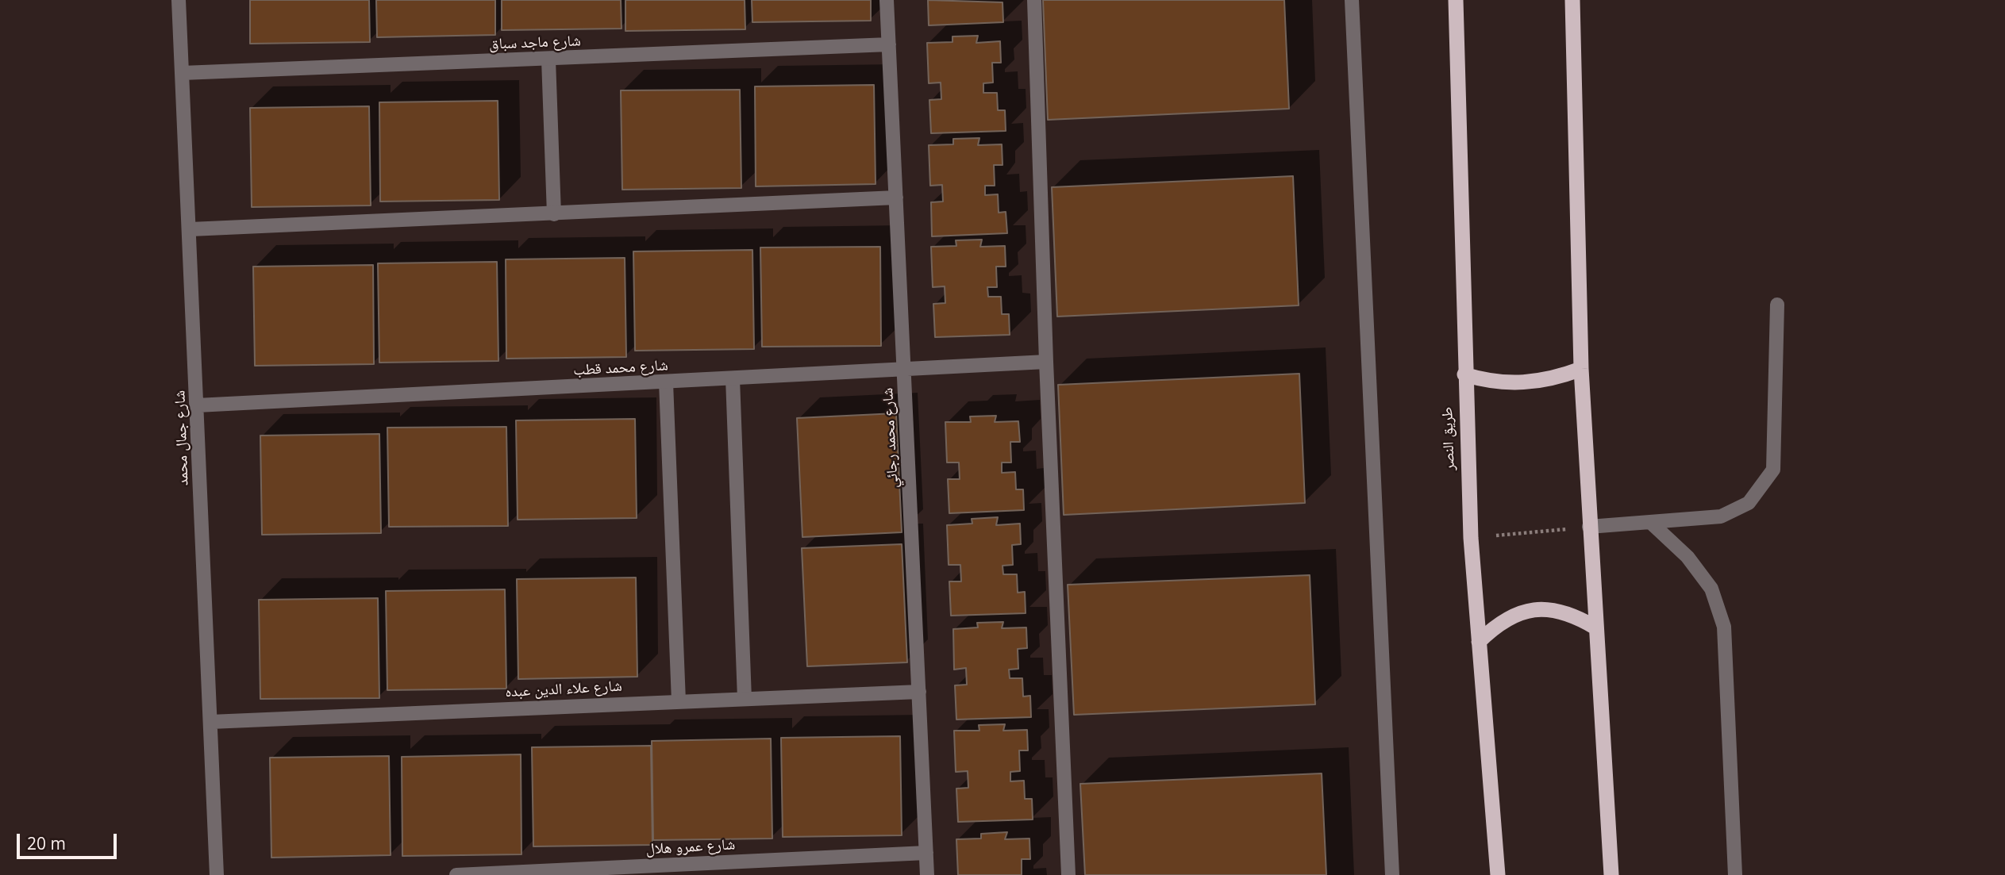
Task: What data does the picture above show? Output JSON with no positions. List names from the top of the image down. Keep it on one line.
{"streets":{"highway":["طريق النصر"],"street":["شارع ماجد سباق","شارع محمد قطب","شارع جمال محمد","شارع محمد رجائي","شارع علاء الدين عبده","شارع عمرو هلال"]},"crossings":[["شارع ماجد سباق","شارع جمال محمد"],["شارع ماجد سباق","شارع محمد رجائي"],["شارع محمد قطب","شارع جمال محمد"],["شارع محمد قطب","شارع محمد رجائي"],["شارع جمال محمد","شارع علاء الدين عبده"],["شارع محمد رجائي","شارع علاء الدين عبده"],["شارع محمد رجائي","شارع عمرو هلال"]],"scale_bar":"20 m"}
